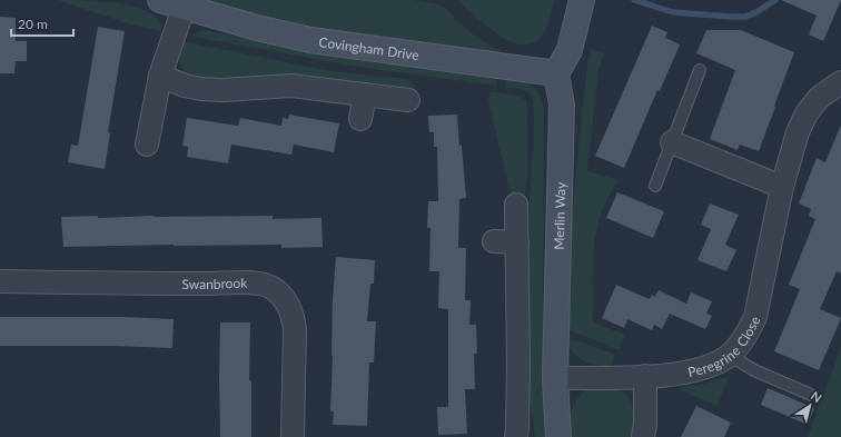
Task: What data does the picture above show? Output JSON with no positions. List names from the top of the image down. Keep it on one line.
{"streets":{"street":["Covingham Drive","Merlin Way","Swanbrook","Peregrine Close"]},"crossings":[["Covingham Drive","Merlin Way"],["Merlin Way","Peregrine Close"]],"scale_bar":"20 m","north":"top right"}
